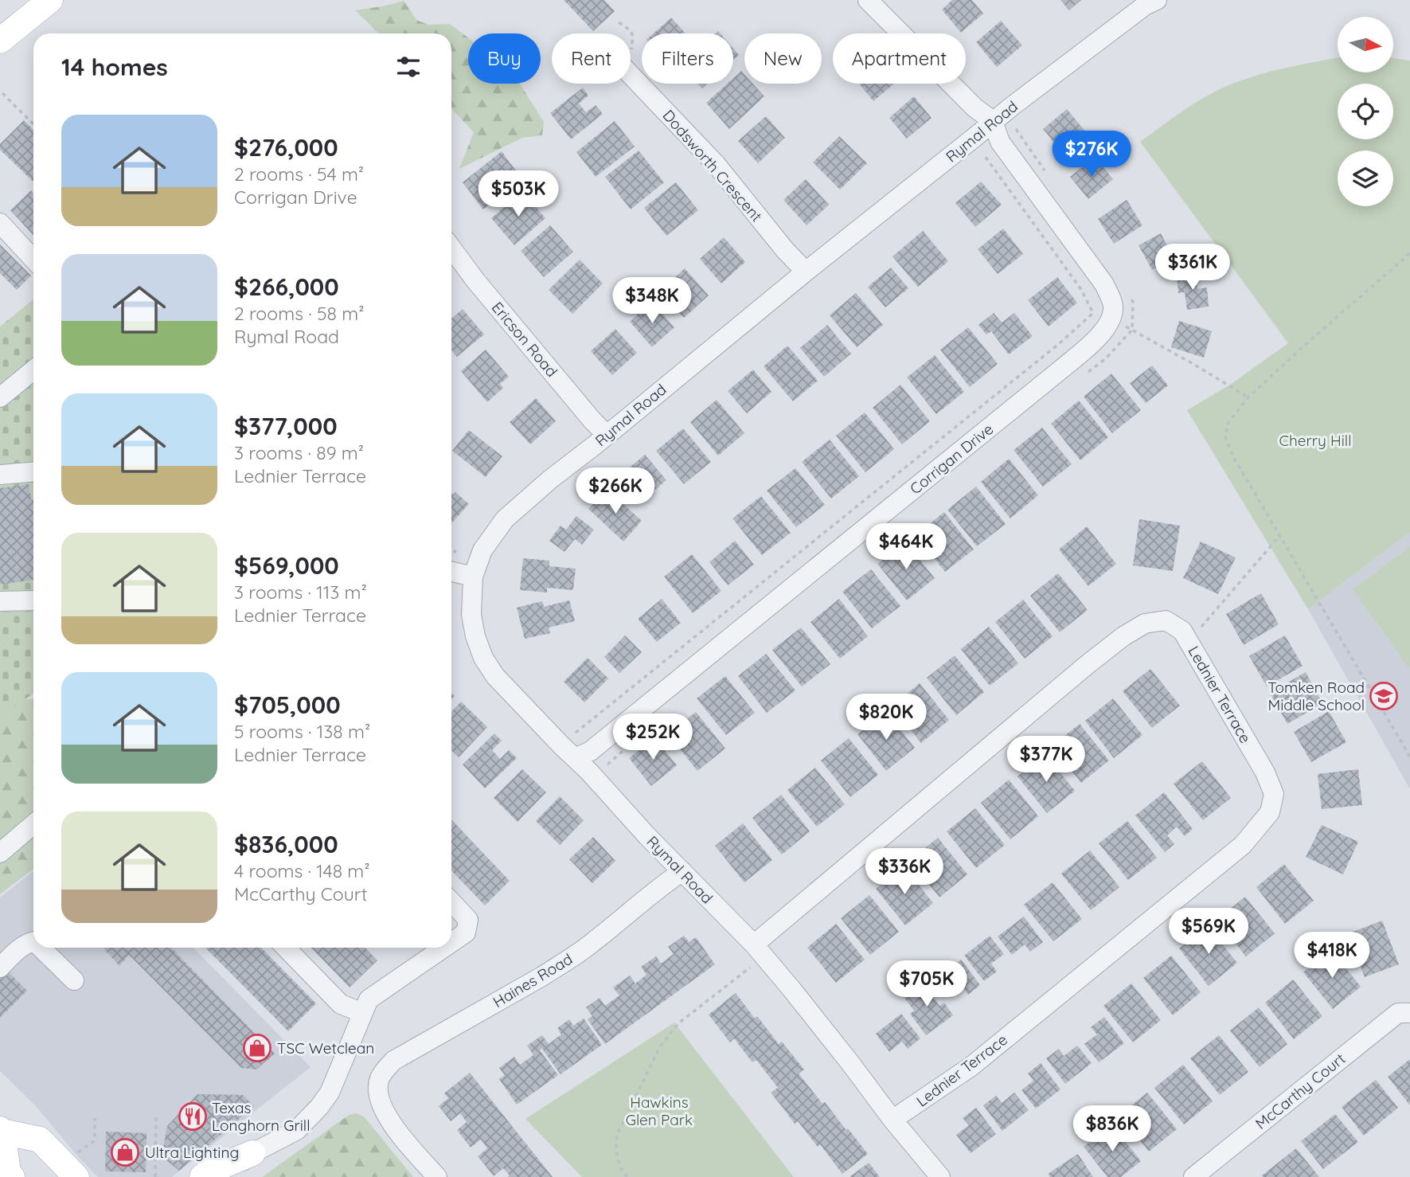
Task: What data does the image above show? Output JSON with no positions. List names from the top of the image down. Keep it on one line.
{"streets":{"street":["Rymal Road","Dodsworth Crescent","Ericson Road","Corrigan Drive","Lednier Terrace","Haines Road","McCarthy Court"]},"crossings":[["Rymal Road","Dodsworth Crescent"],["Rymal Road","Ericson Road"],["Rymal Road","Corrigan Drive"],["Rymal Road","Lednier Terrace"],["Rymal Road","Haines Road"]],"parks":["Cherry Hill","Hawkins Glen Park"],"places":{"school or university":["Tomken Road Middle School"],"shop":["TSC Wetclean","Ultra Lighting"],"restaurant":["Texas Longhorn Grill"]},"north":"right","page":{"chip":["Buy","Rent","Filters","New","Apartment"],"heading":"14 homes","list":[{"name":"$276,000","note":"2 rooms · 54 m² · Corrigan Drive"},{"name":"$266,000","note":"2 rooms · 58 m² · Rymal Road"},{"name":"$377,000","note":"3 rooms · 89 m² · Lednier Terrace"},{"name":"$569,000","note":"3 rooms · 113 m² · Lednier Terrace"},{"name":"$705,000","note":"5 rooms · 138 m² · Lednier Terrace"},{"name":"$836,000","note":"4 rooms · 148 m² · McCarthy Court"}],"price":["$276K","$503K","$361K","$348K","$266K","$464K","$820K","$252K","$377K","$336K","$569K","$418K","$705K","$836K"]}}
